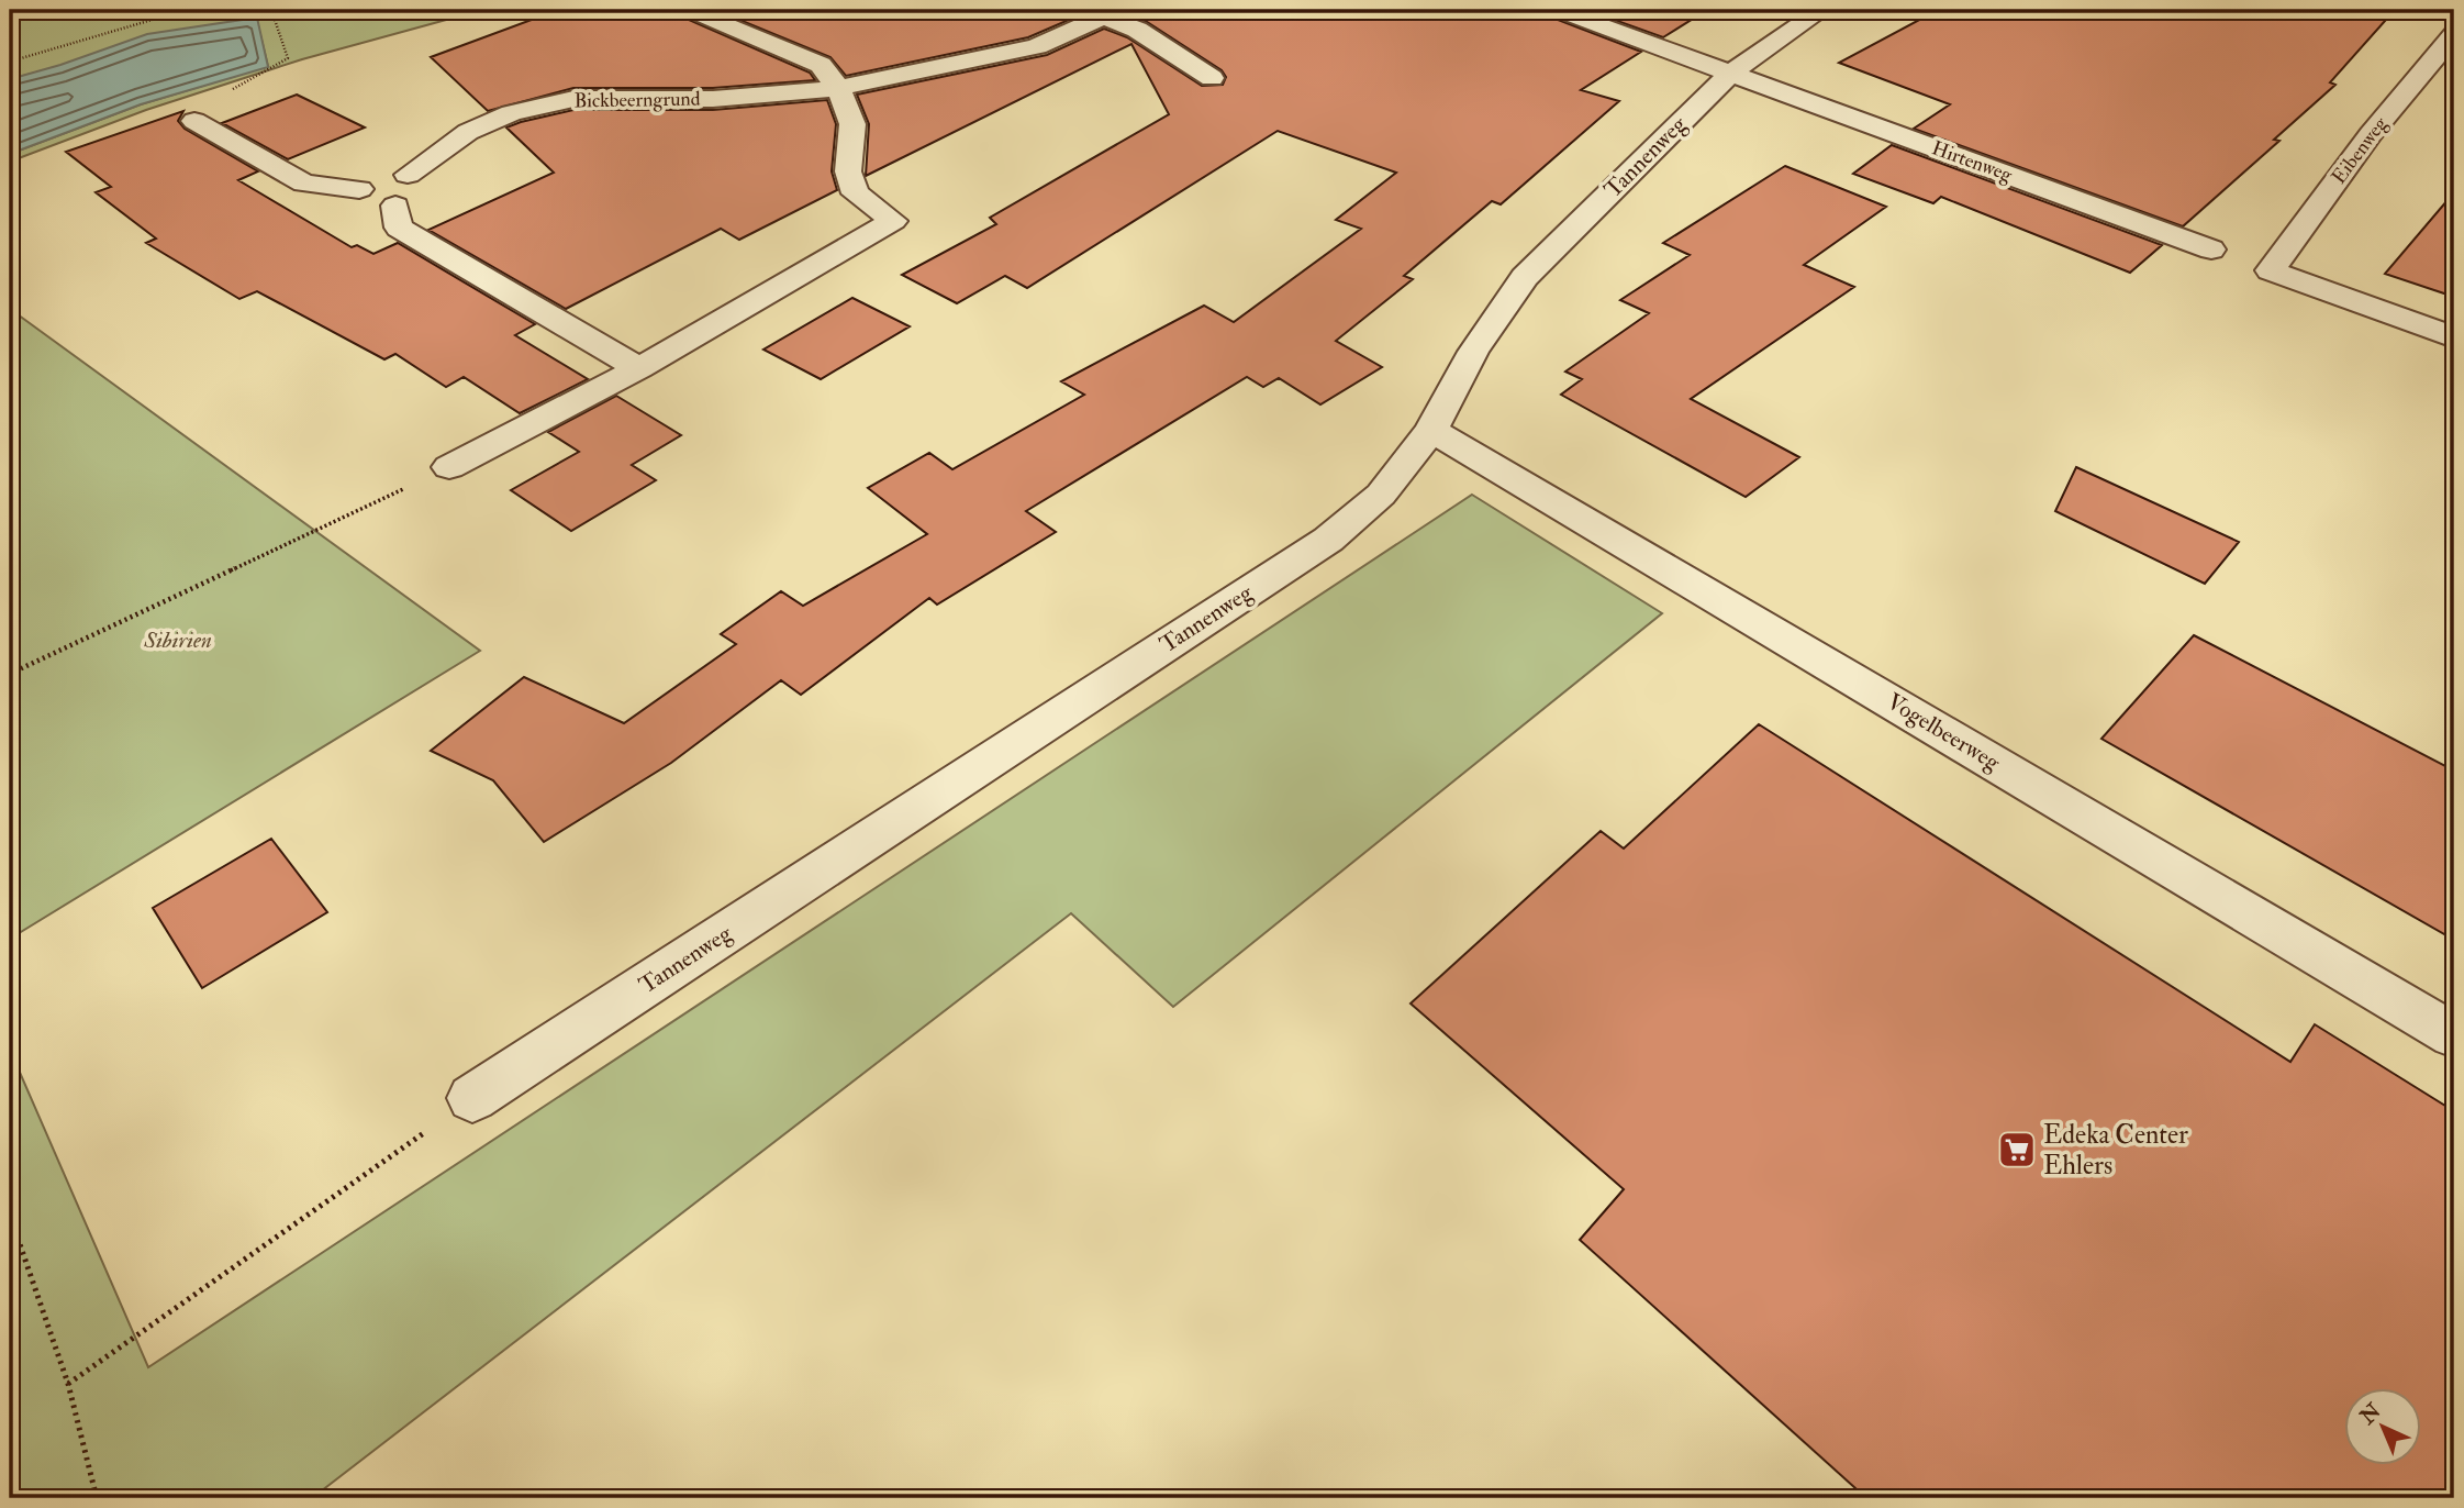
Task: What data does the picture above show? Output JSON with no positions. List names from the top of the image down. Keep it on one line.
{"streets":{"street":["Bickbeerngrund","Eibenweg","Tannenweg","Hirtenweg","Vogelbeerweg"]},"crossings":[["Tannenweg","Hirtenweg"],["Tannenweg","Vogelbeerweg"]],"parks":["Sibirien"],"places":{"supermarket":["Edeka Center Ehlers"]},"north":"top left"}
